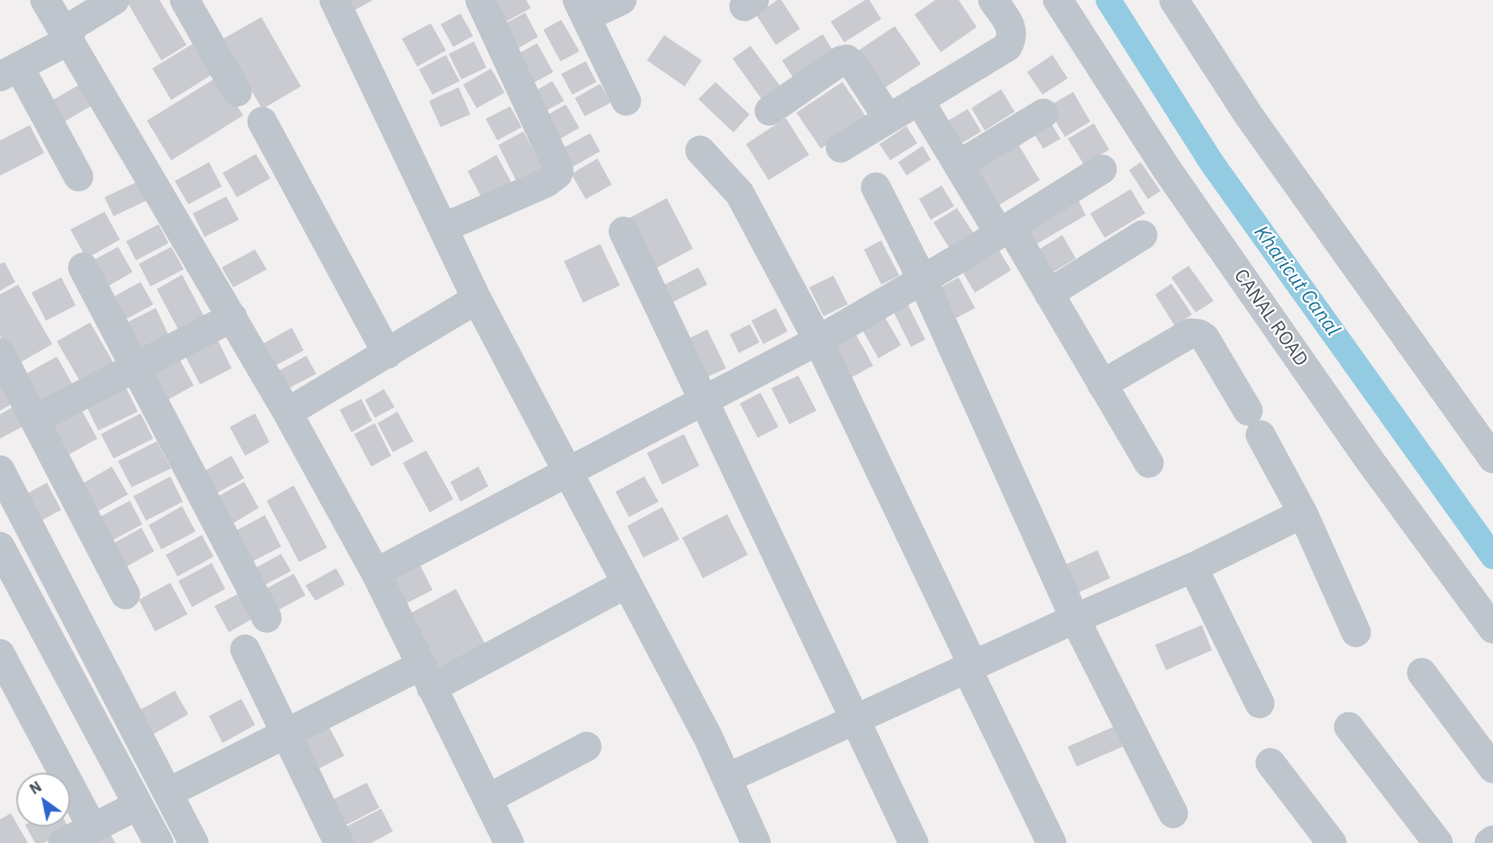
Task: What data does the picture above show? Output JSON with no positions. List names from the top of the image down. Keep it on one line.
{"streets":{"street":["CANAL ROAD"]},"water":["Kharicut Canal"],"north":"top left"}
